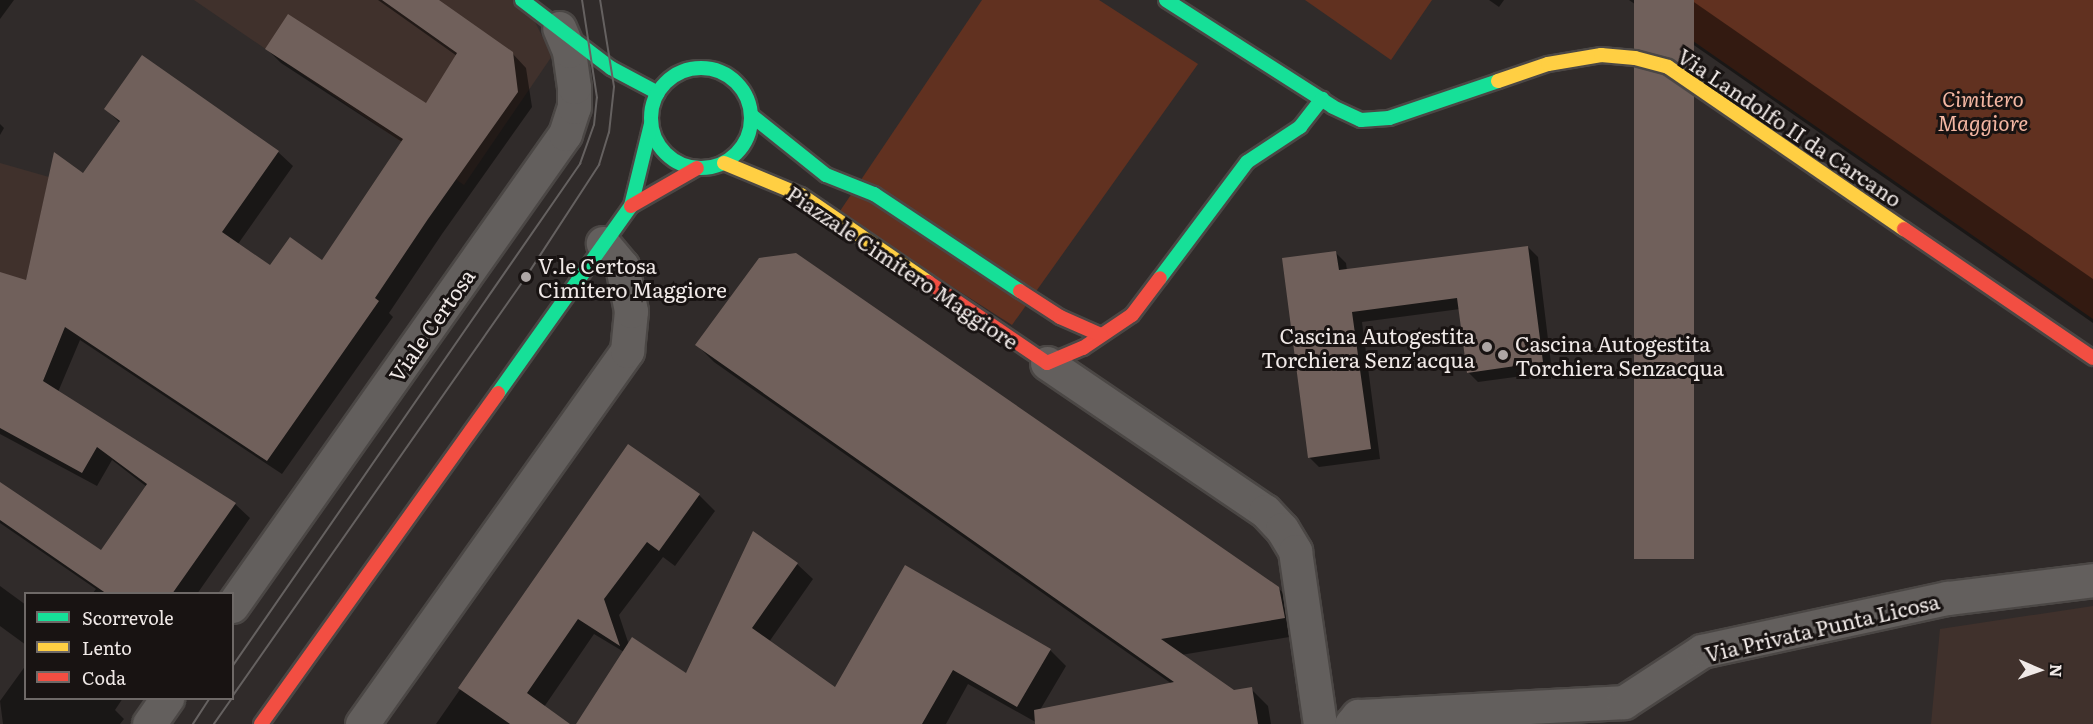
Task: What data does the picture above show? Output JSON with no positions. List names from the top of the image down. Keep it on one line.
{"streets":{"main road":["Via Landolfo II da Carcano","Piazzale Cimitero Maggiore"],"street":["Viale Certosa","Via Privata Punta Licosa"]},"parks":["Cimitero Maggiore"],"places":["V.le Certosa Cimitero Maggiore","Cascina Autogestita Torchiera Senz'acqua","Cascina Autogestita Torchiera Senzacqua"],"legend":["Scorrevole","Lento","Coda"],"north":"right"}
